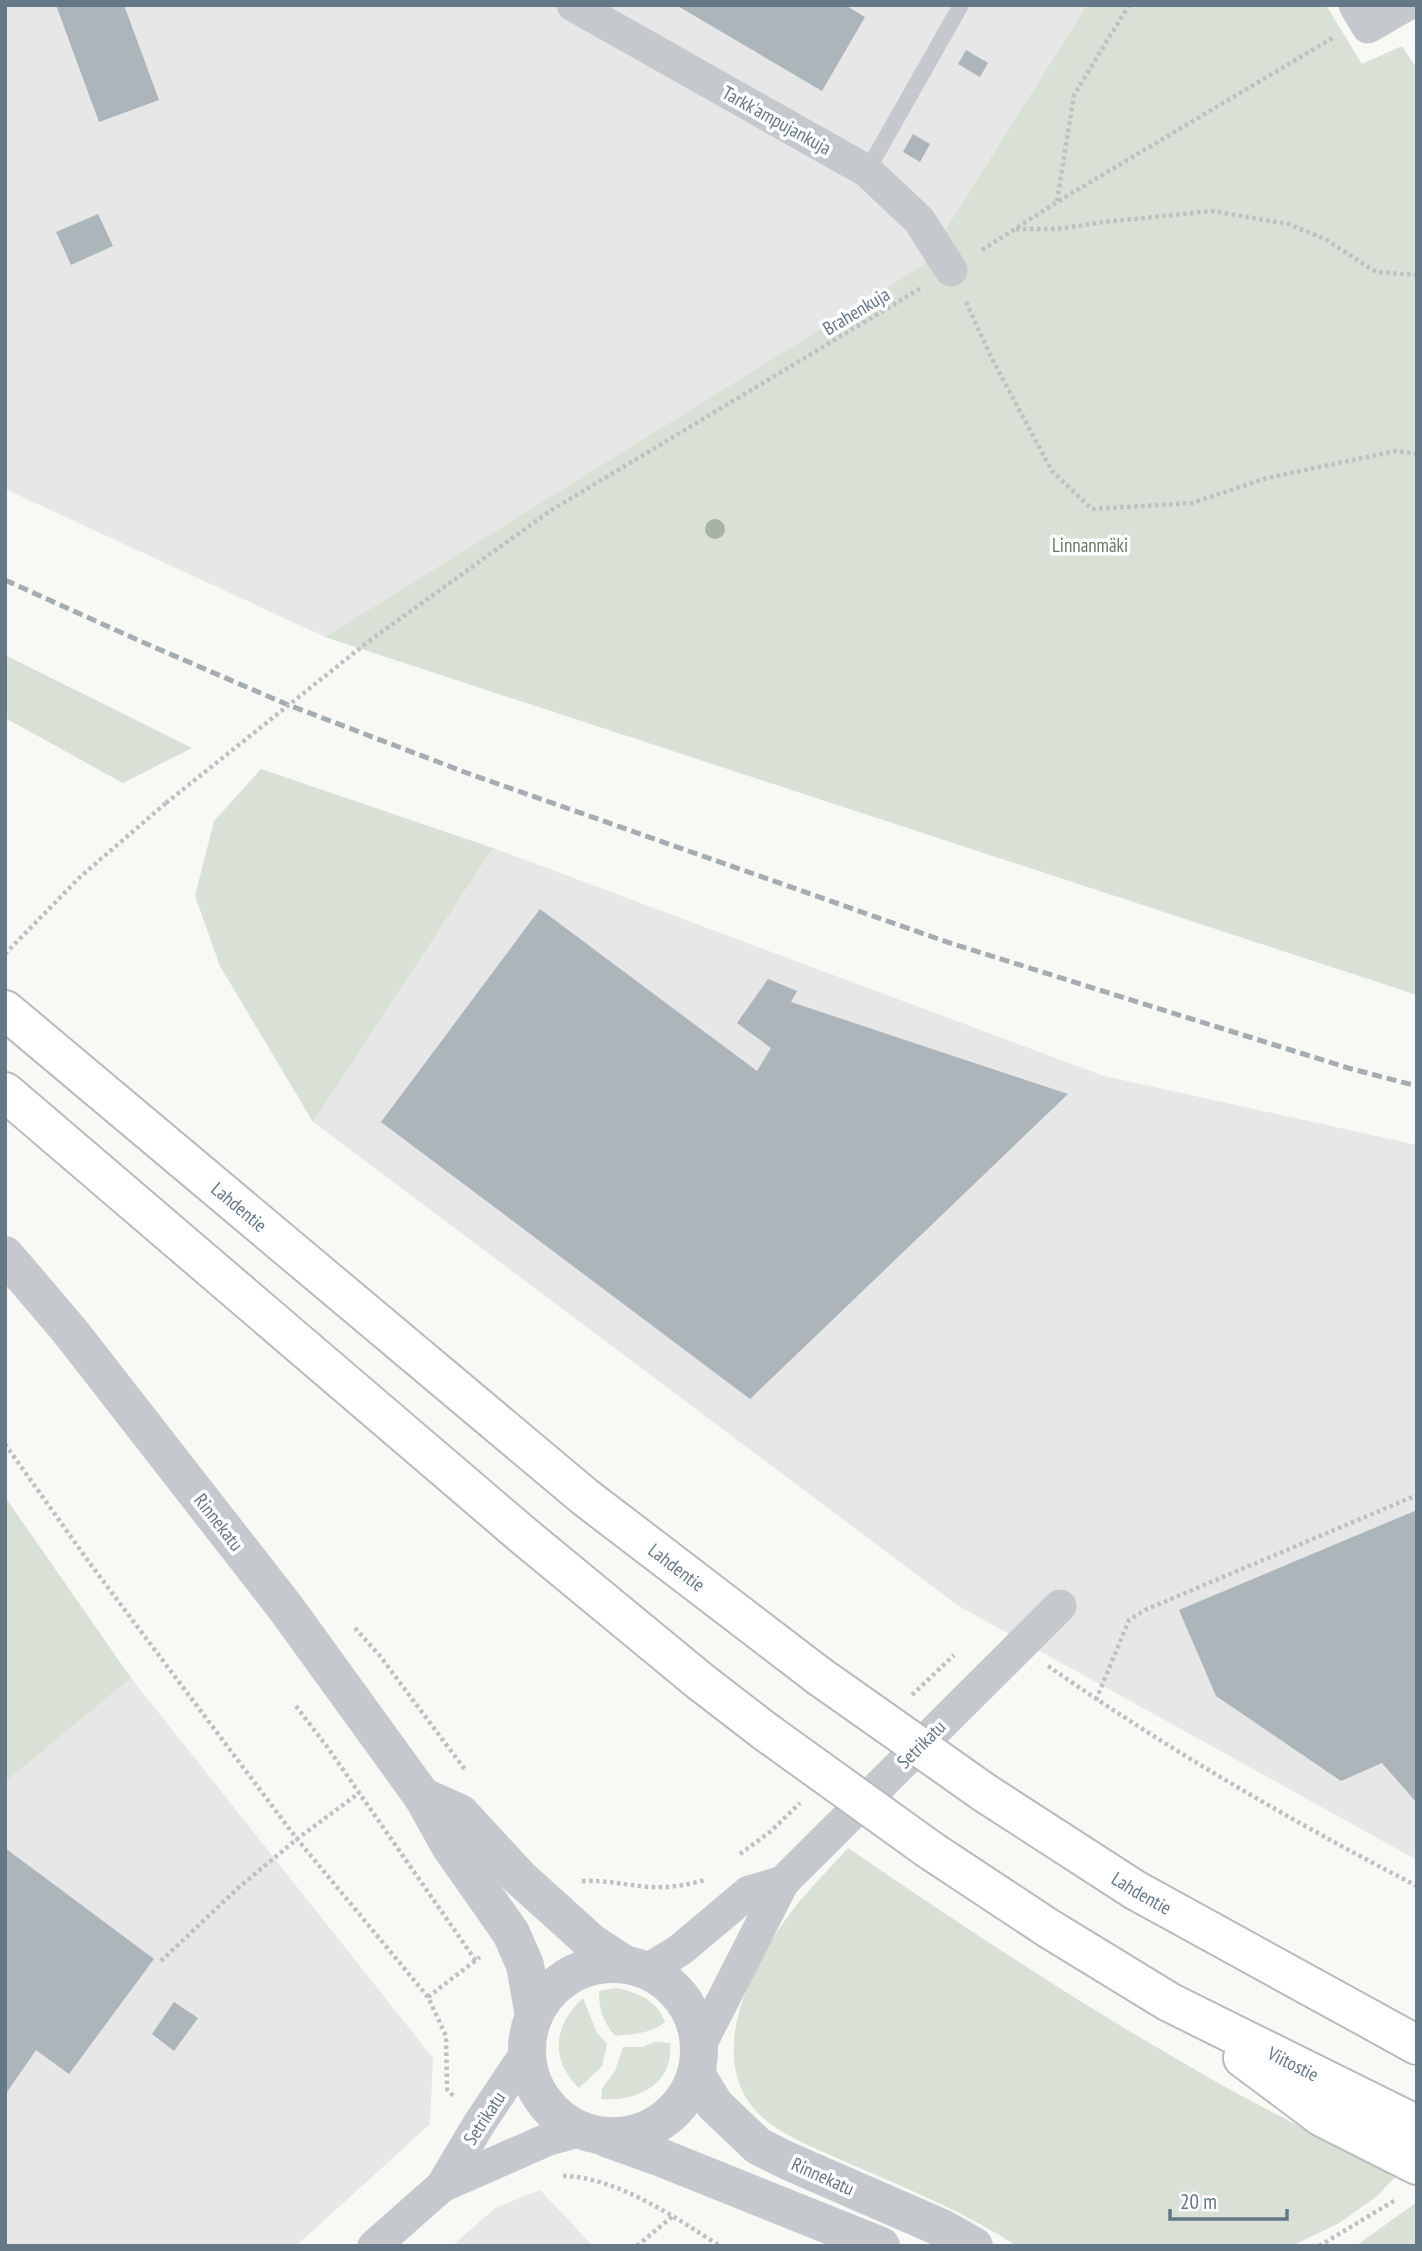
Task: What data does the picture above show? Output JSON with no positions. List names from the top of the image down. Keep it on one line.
{"streets":{"highway":["Lahdentie","Viitostie"],"street":["Tarkk'ampujankuja","Rinnekatu","Setrikatu"],"path":["Brahenkuja"]},"crossings":[["Tarkk'ampujankuja","Brahenkuja"],["Rinnekatu","Setrikatu"]],"parks":["Linnanmäki"],"scale_bar":"20 m"}
